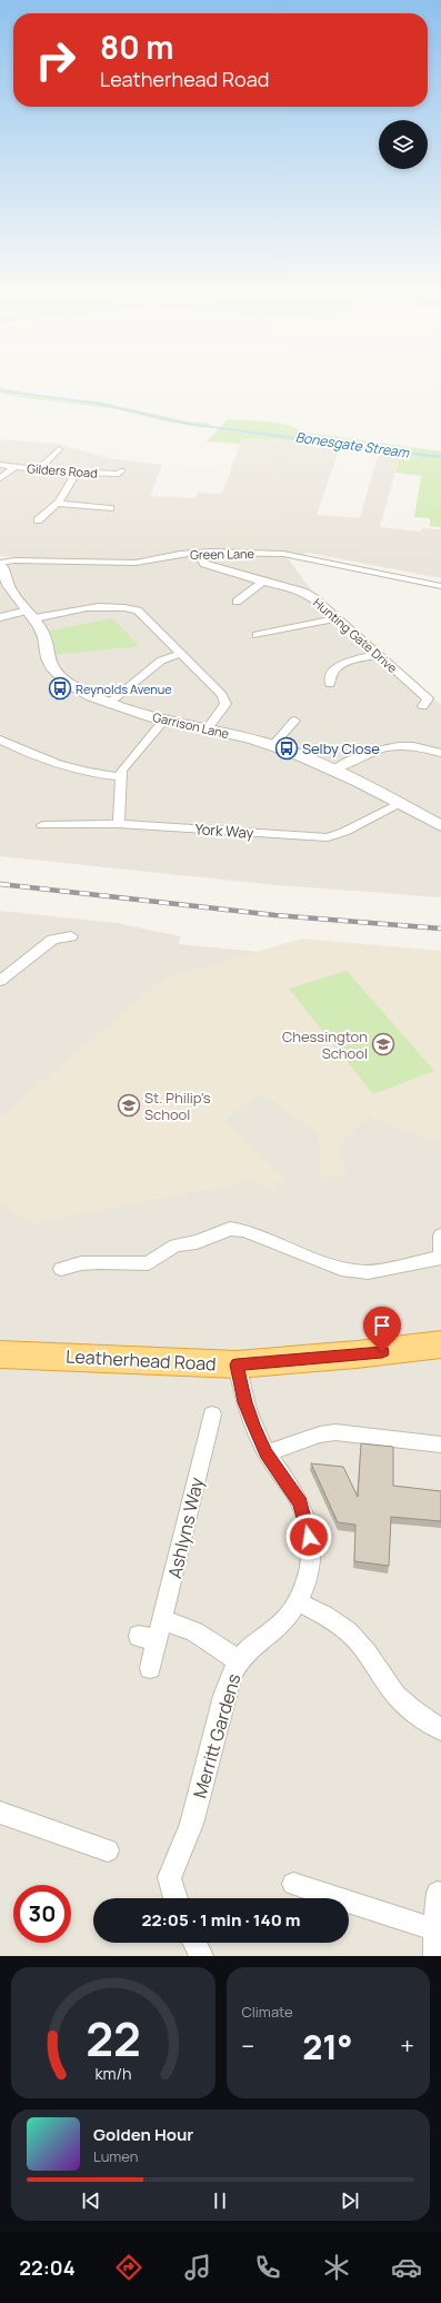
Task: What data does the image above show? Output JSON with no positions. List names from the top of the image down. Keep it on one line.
{"streets":{"highway":["Leatherhead Road"],"street":["Gilders Road","Green Lane","Hunting Gate Drive","Garrison Lane","York Way","Ashlyns Way","Merritt Gardens"]},"crossings":[["Green Lane","Hunting Gate Drive"],["Green Lane","Garrison Lane"],["Garrison Lane","York Way"],["Leatherhead Road","Merritt Gardens"]],"water":["Bonesgate Stream"],"places":{"bus stop":["Reynolds Avenue","Selby Close"],"school or university":["Chessington School","St. Philip's School"]},"page":{"turn":["80 m","Leatherhead Road"],"limit":"30","trip":"22:05 · 1 min · 140 m","tile":"Climate","heat":["−","21°","+"],"song":["Golden Hour","Lumen"],"tabs":"22:04","gauge":["22","km/h"]}}
